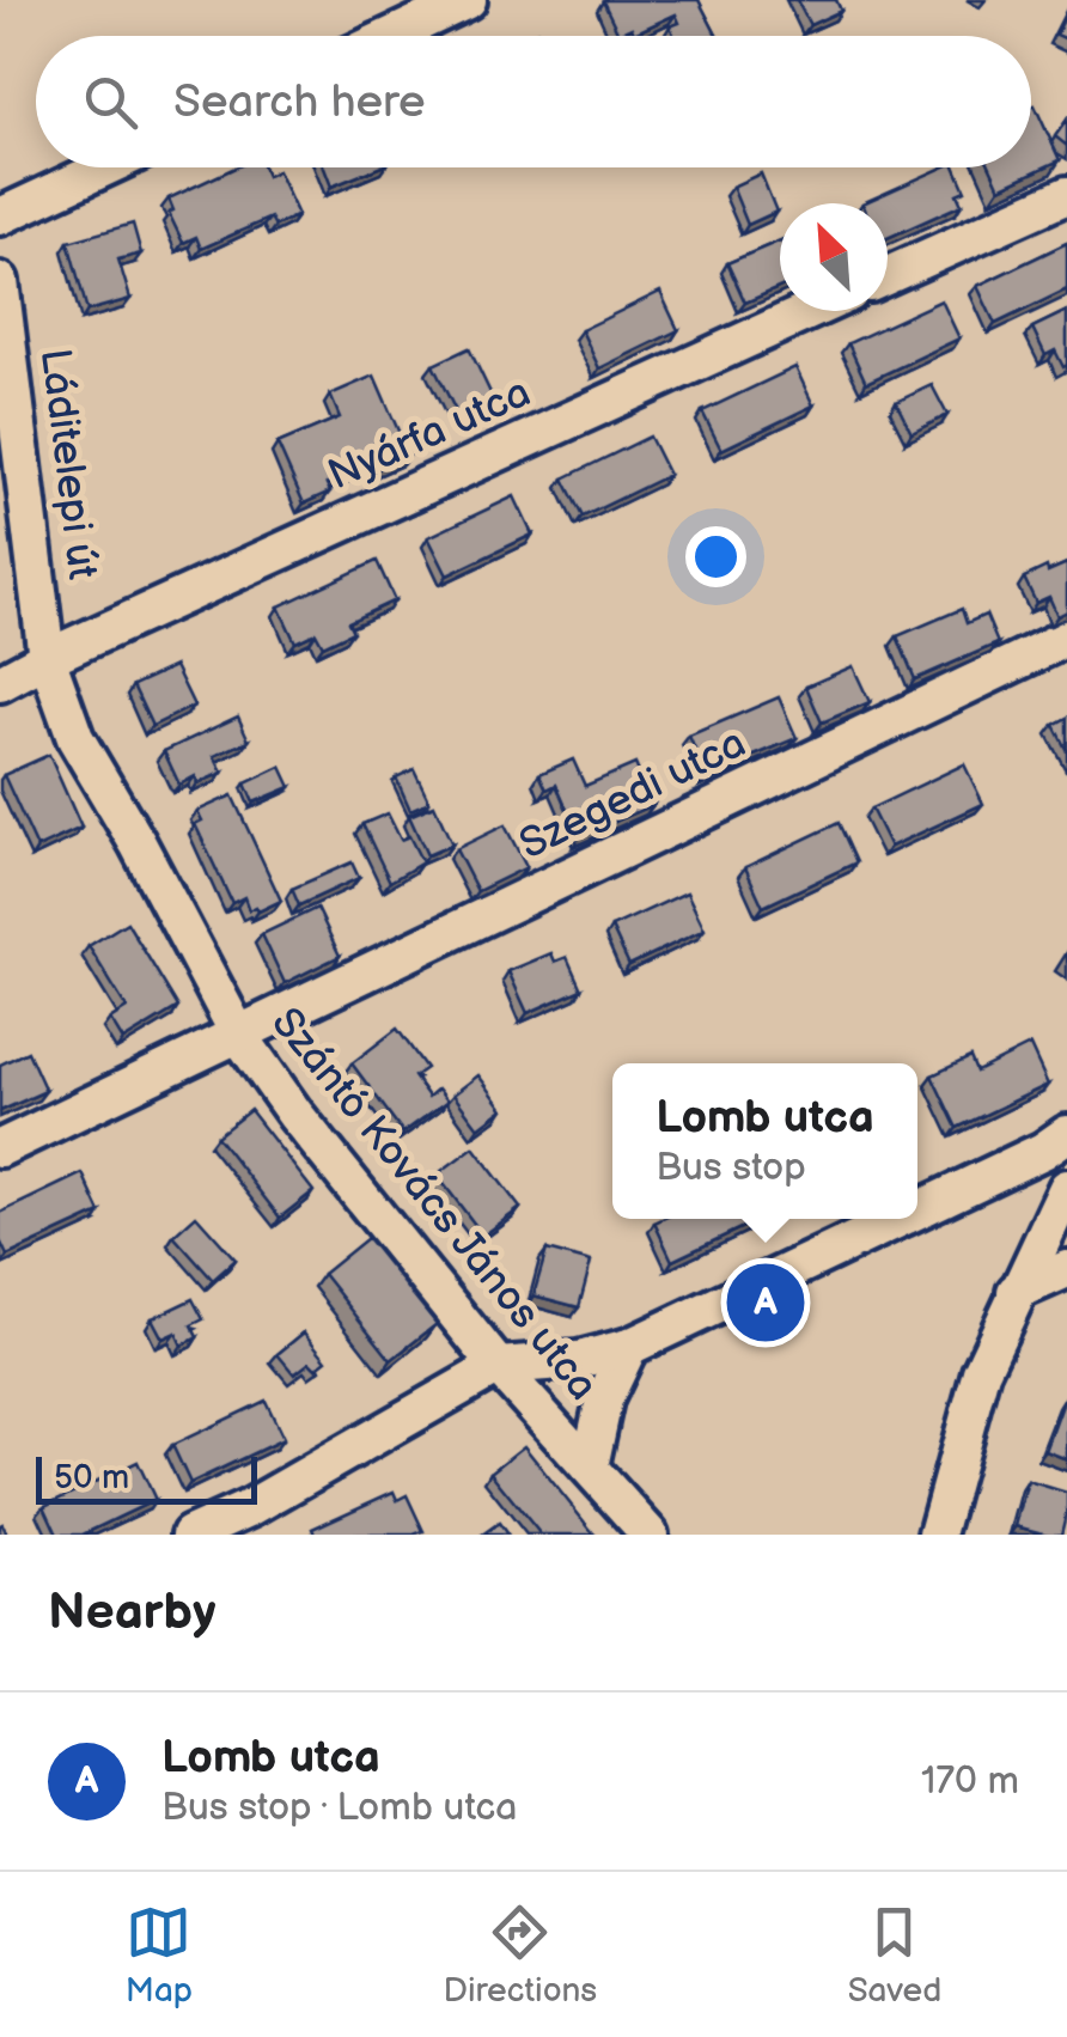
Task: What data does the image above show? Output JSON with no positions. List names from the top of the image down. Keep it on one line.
{"streets":{"street":["Nyárfa utca","Láditelepi út","Szegedi utca","Szántó Kovács János utca"]},"crossings":[["Nyárfa utca","Láditelepi út"],["Nyárfa utca","Szántó Kovács János utca"],["Láditelepi út","Szántó Kovács János utca"],["Szegedi utca","Szántó Kovács János utca"]],"scale_bar":"50 m","north":"top left","page":{"search":"Search here","popup":["Lomb utca","Bus stop"],"pins":"A","scale":"50 m","heading":"Nearby","list":[{"mark":"A","name":"Lomb utca","note":"Bus stop · Lomb utca","value":"170 m"}],"nav":["Map","Directions","Saved"]}}
